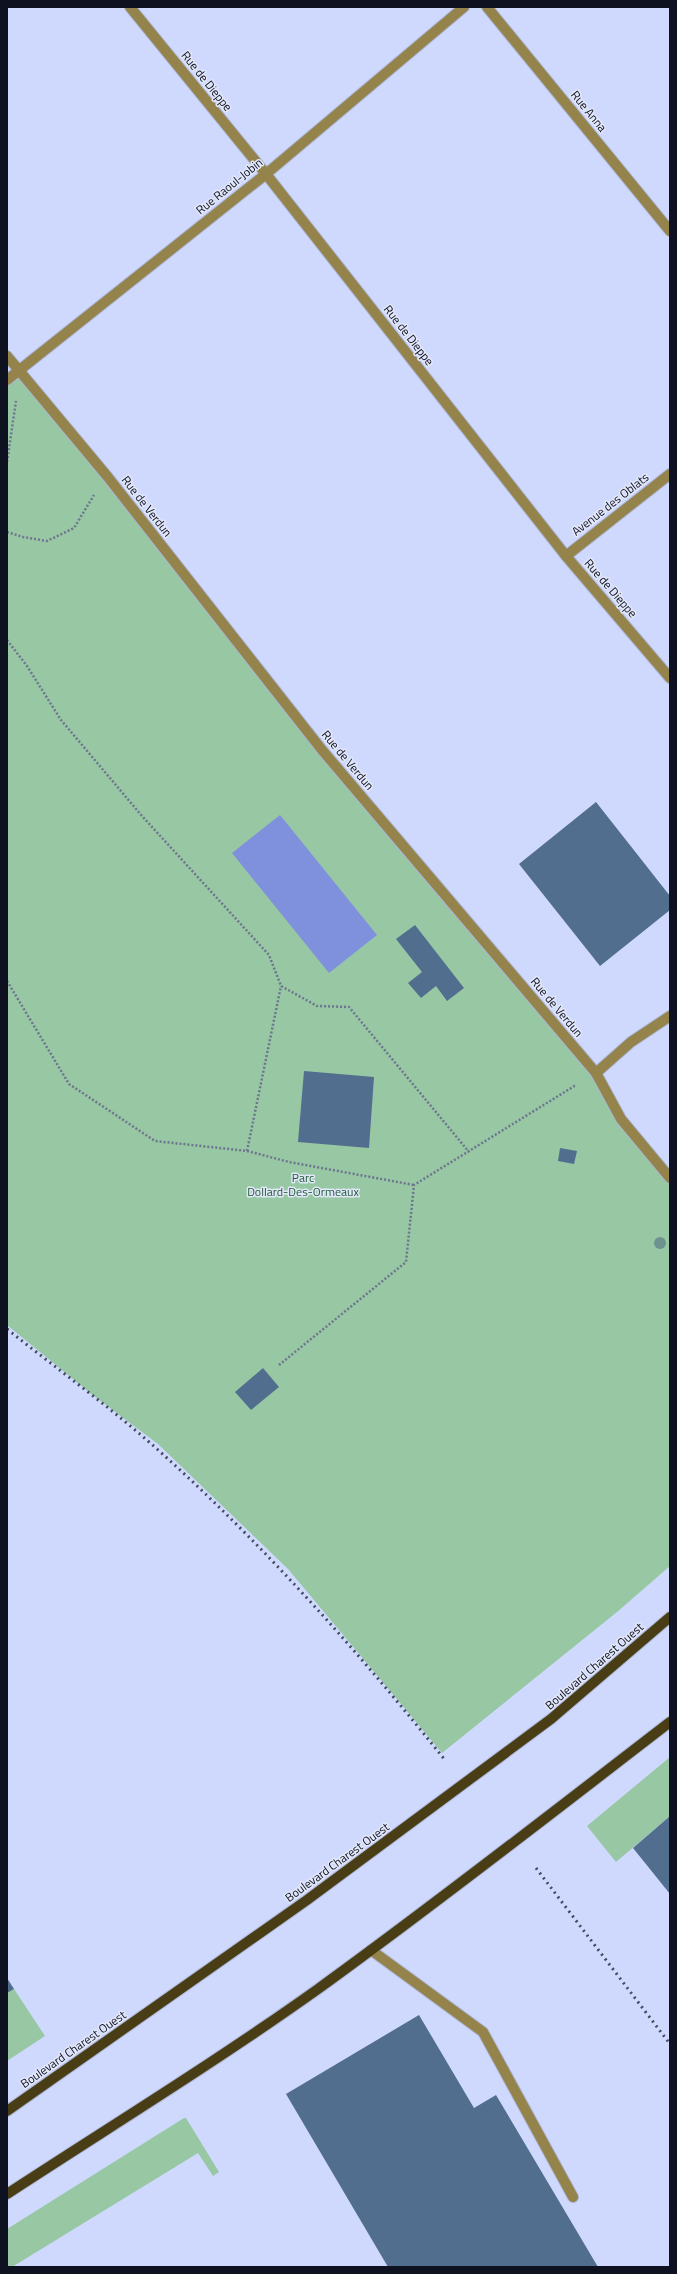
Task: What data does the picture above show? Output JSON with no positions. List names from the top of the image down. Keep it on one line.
{"streets":{"main road":["Boulevard Charest Ouest"],"street":["Rue de Dieppe","Rue Anna","Rue Raoul-Jobin","Avenue des Oblats","Rue de Verdun"]},"crossings":[["Rue de Dieppe","Rue Raoul-Jobin"],["Rue de Dieppe","Avenue des Oblats"],["Rue Raoul-Jobin","Rue de Verdun"]],"parks":["Parc Dollard-Des-Ormeaux"]}
